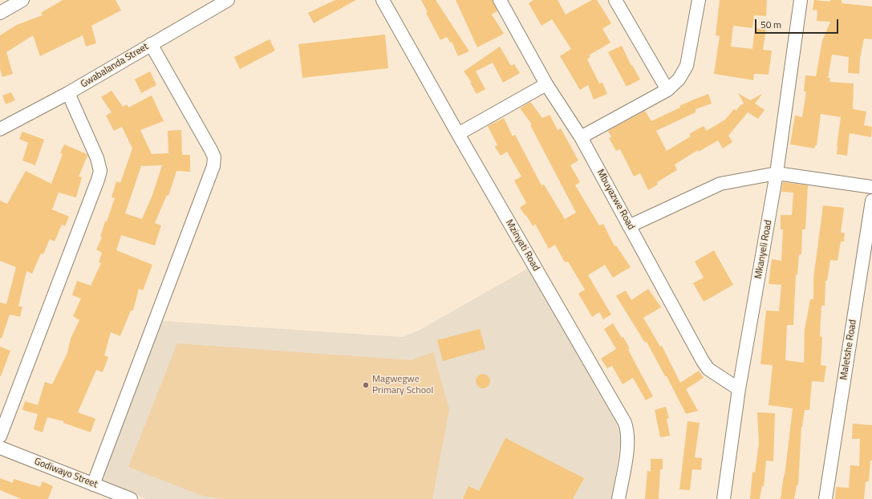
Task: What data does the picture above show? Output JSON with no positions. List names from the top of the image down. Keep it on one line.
{"streets":{"street":["Gwabalanda Street","Mbuyazwe Road","Mzinyati Road","Mkanyeli Road","Maletshe Road","Godiwayo Street"]},"crossings":[["Mbuyazwe Road","Mkanyeli Road"]],"places":["Magwegwe Primary School"],"scale_bar":"50 m"}
